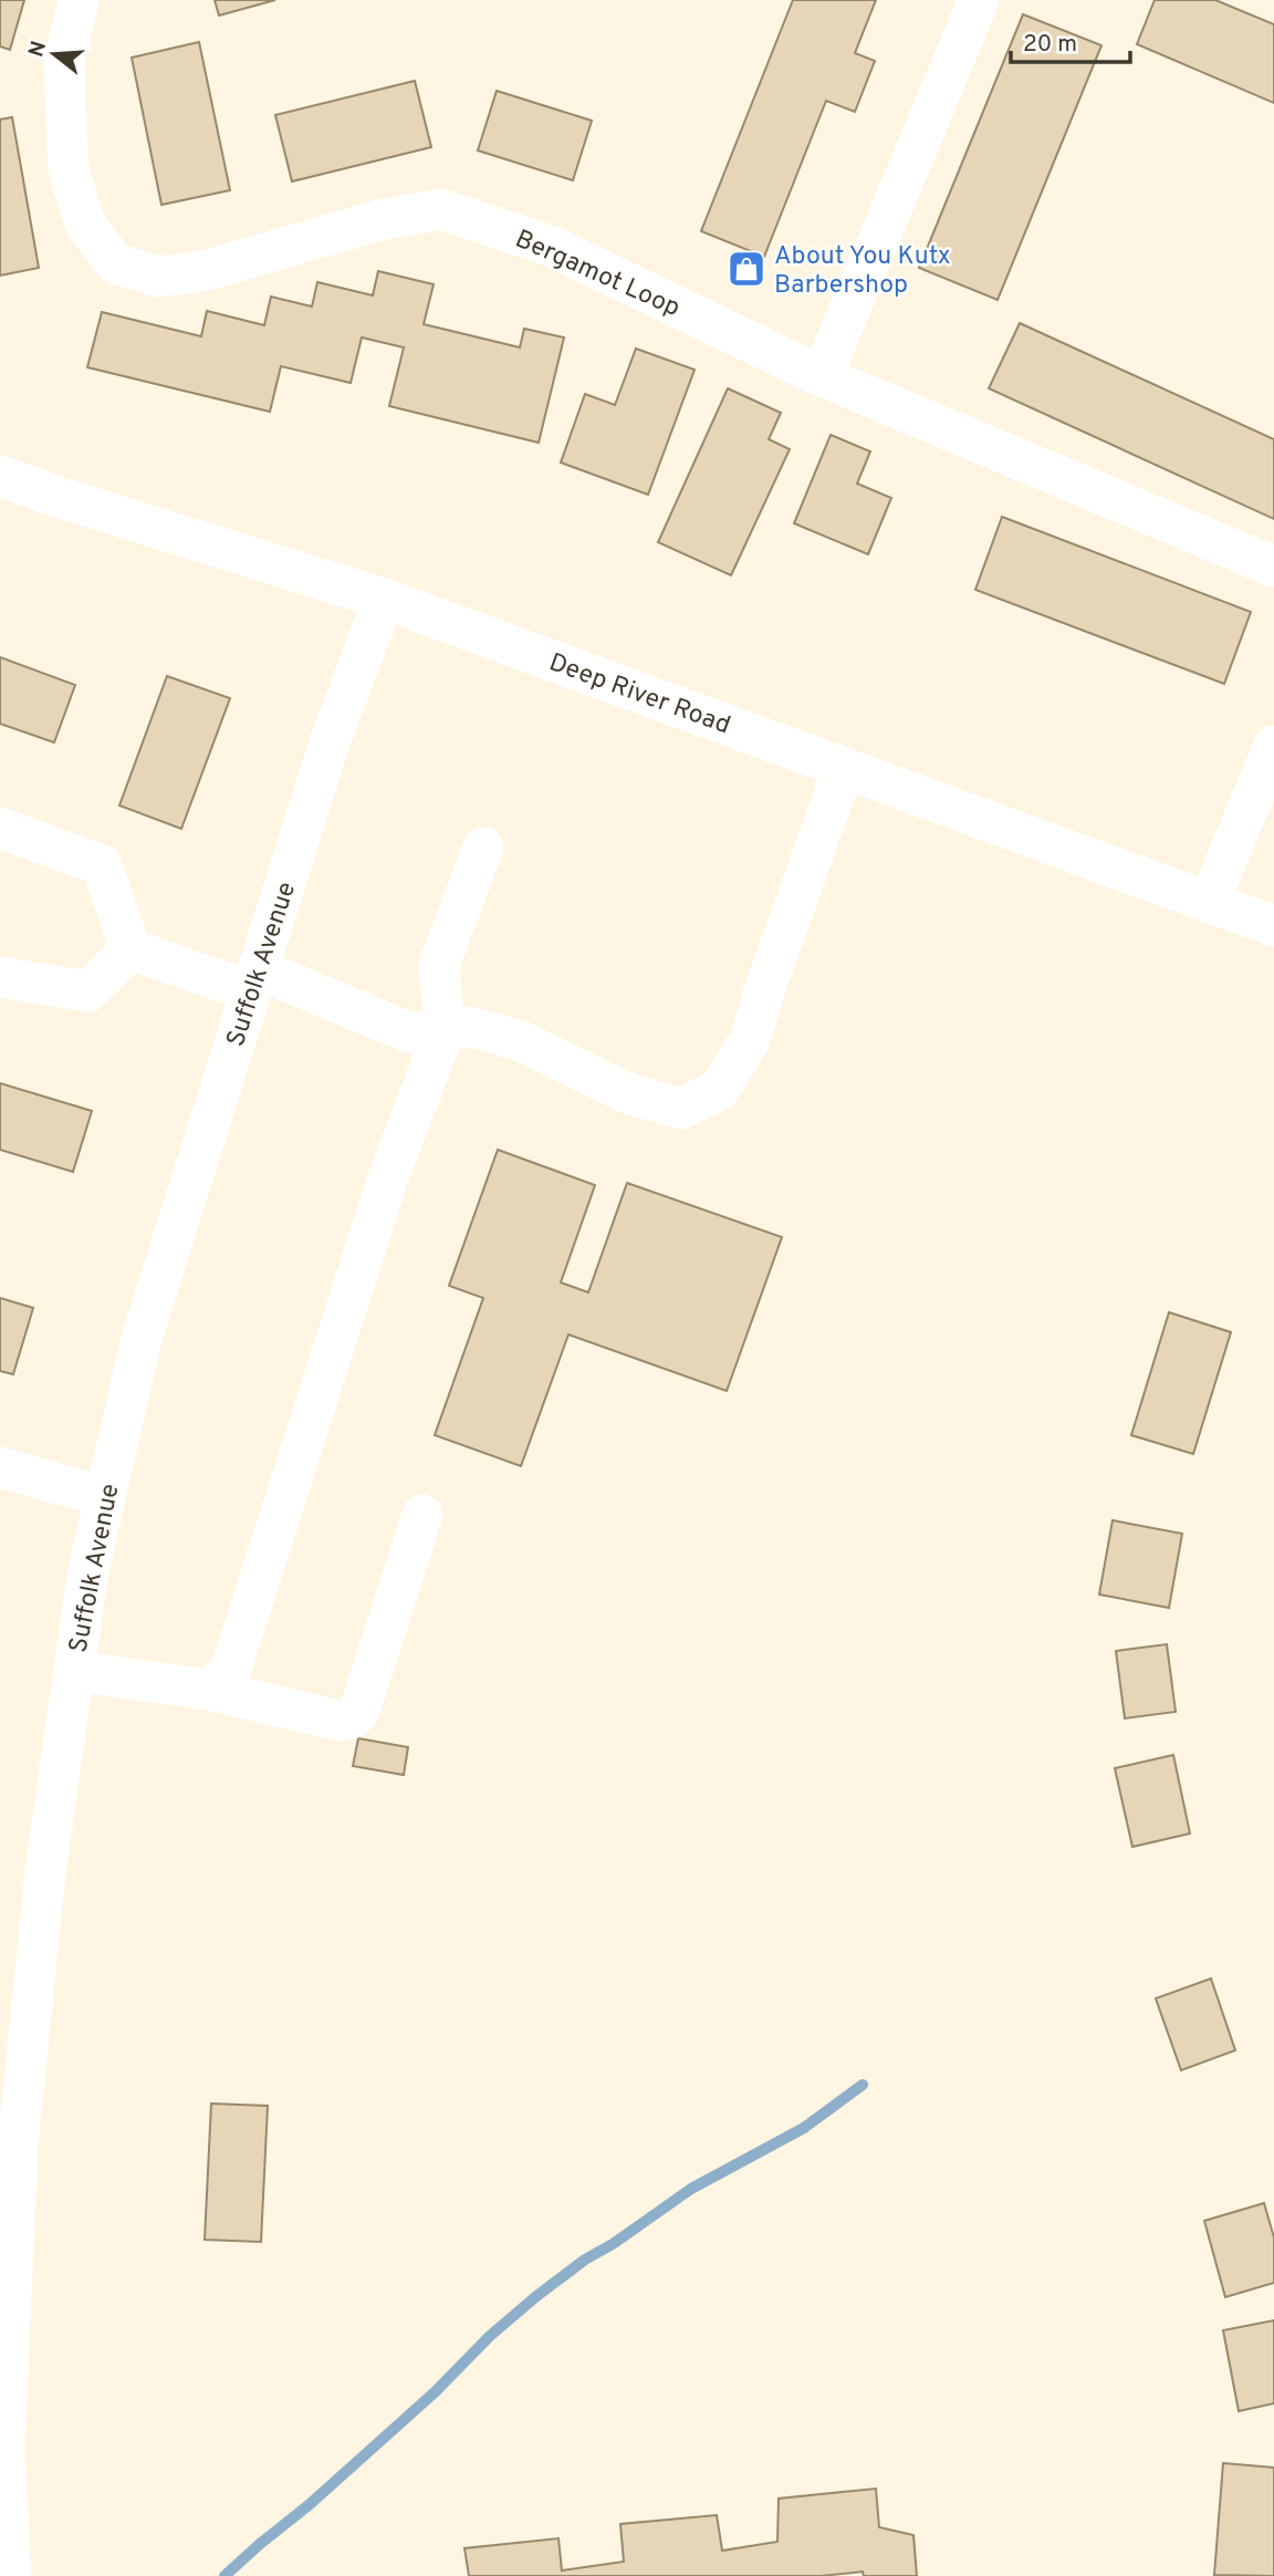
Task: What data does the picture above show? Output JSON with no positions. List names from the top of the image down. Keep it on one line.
{"streets":{"street":["Bergamot Loop","Deep River Road","Suffolk Avenue"]},"crossings":[["Deep River Road","Suffolk Avenue"]],"places":{"shop":["About You Kutx Barbershop"]},"scale_bar":"20 m","north":"left"}
